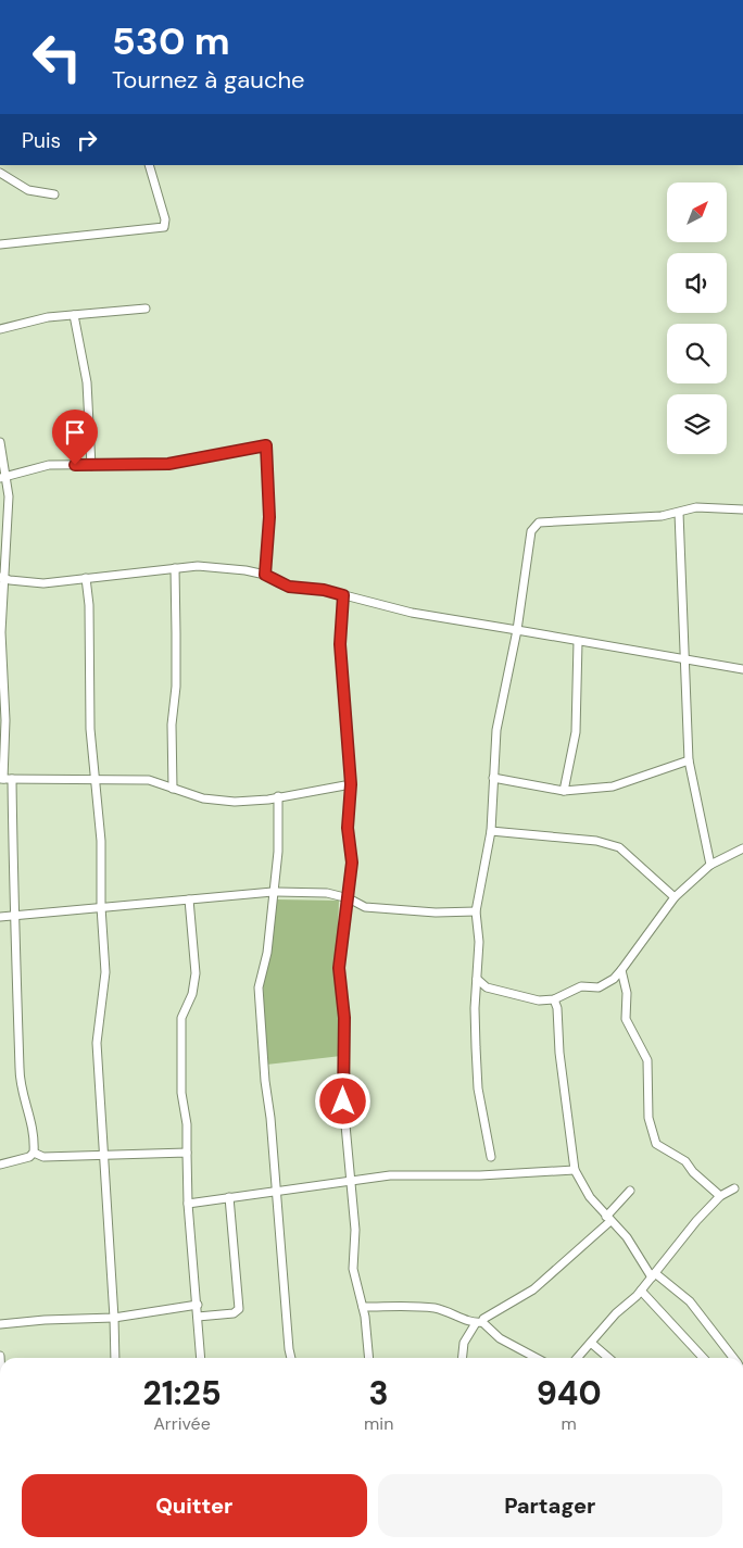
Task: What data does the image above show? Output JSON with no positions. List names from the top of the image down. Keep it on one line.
{"north":"top right","page":{"turn":["530 m","Tournez à gauche"],"then":"Puis","eta":["21:25","Arrivée","3","min","940","m"],"buttons":["Quitter","Partager"]}}
